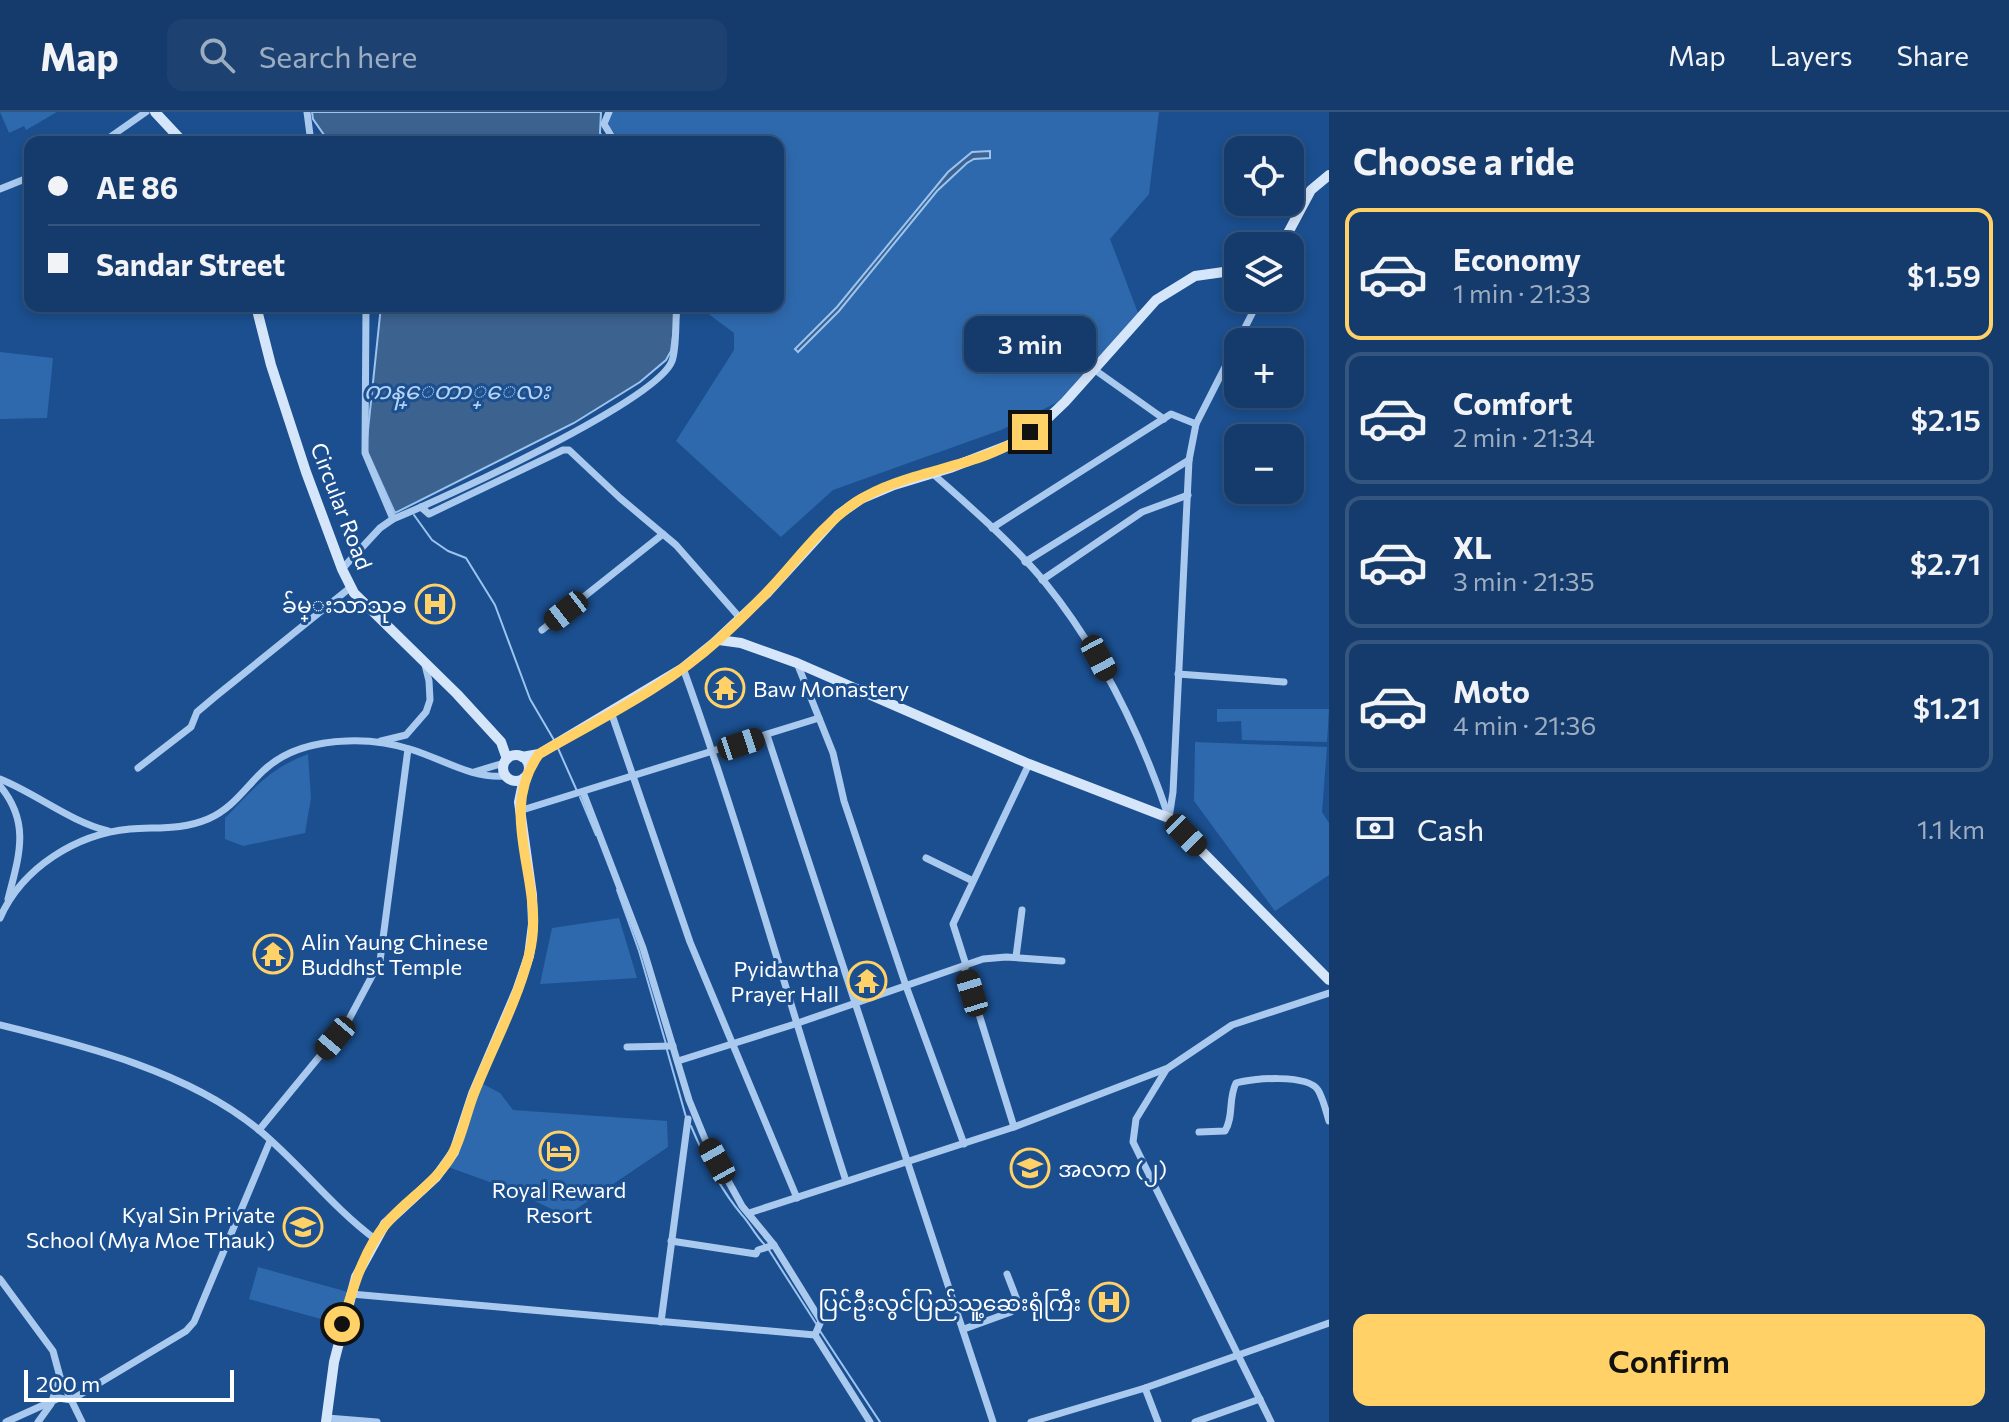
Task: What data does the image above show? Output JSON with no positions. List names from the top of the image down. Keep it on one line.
{"streets":{"street":["Circular Road"]},"water":["ကန္ေတာ္ေလး"],"places":{"hospital":["ခ်မ္းသာသုခ","ပြင်ဦးလွင်ပြည်သူ့ဆေးရုံကြီး"],"temple":["Baw Monastery","Alin Yaung Chinese Buddhst Temple","Pyidawtha Prayer Hall"],"hotel":["Royal Reward Resort"],"school or university":["အလက (၂)","Kyal Sin Private School (Mya Moe Thauk)"]},"scale_bar":"200 m","page":{"header":"Map","search":"Search here","nav":["Map","Layers","Share"],"heading":"Choose a ride","map_buttons":["+","−"],"banner":["AE 86","Sandar Street"],"list":[{"name":"Economy","note":"1 min · 21:33","value":"$1.59"},{"name":"Comfort","note":"2 min · 21:34","value":"$2.15"},{"name":"XL","note":"3 min · 21:35","value":"$2.71"},{"name":"Moto","note":"4 min · 21:36","value":"$1.21"}],"bubble":"3 min","pay":["Cash","1.1 km"],"buttons":"Confirm","scale":"200 m"}}
